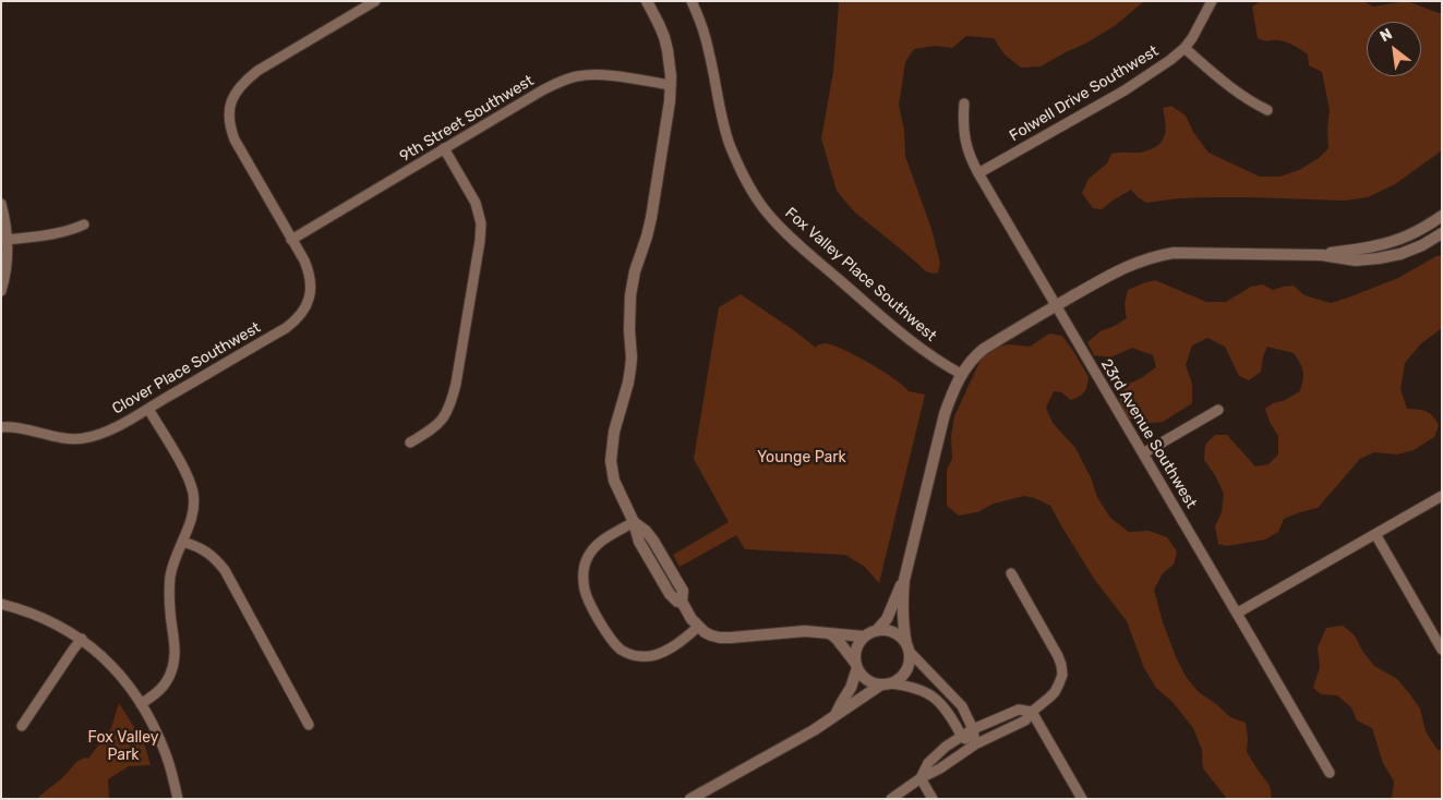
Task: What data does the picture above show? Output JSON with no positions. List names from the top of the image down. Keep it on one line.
{"streets":{"street":["Folwell Drive Southwest","9th Street Southwest","Fox Valley Place Southwest","Clover Place Southwest","23rd Avenue Southwest"]},"crossings":[["Folwell Drive Southwest","23rd Avenue Southwest"],["9th Street Southwest","Clover Place Southwest"]],"parks":["Younge Park","Fox Valley Park"],"north":"top left"}
